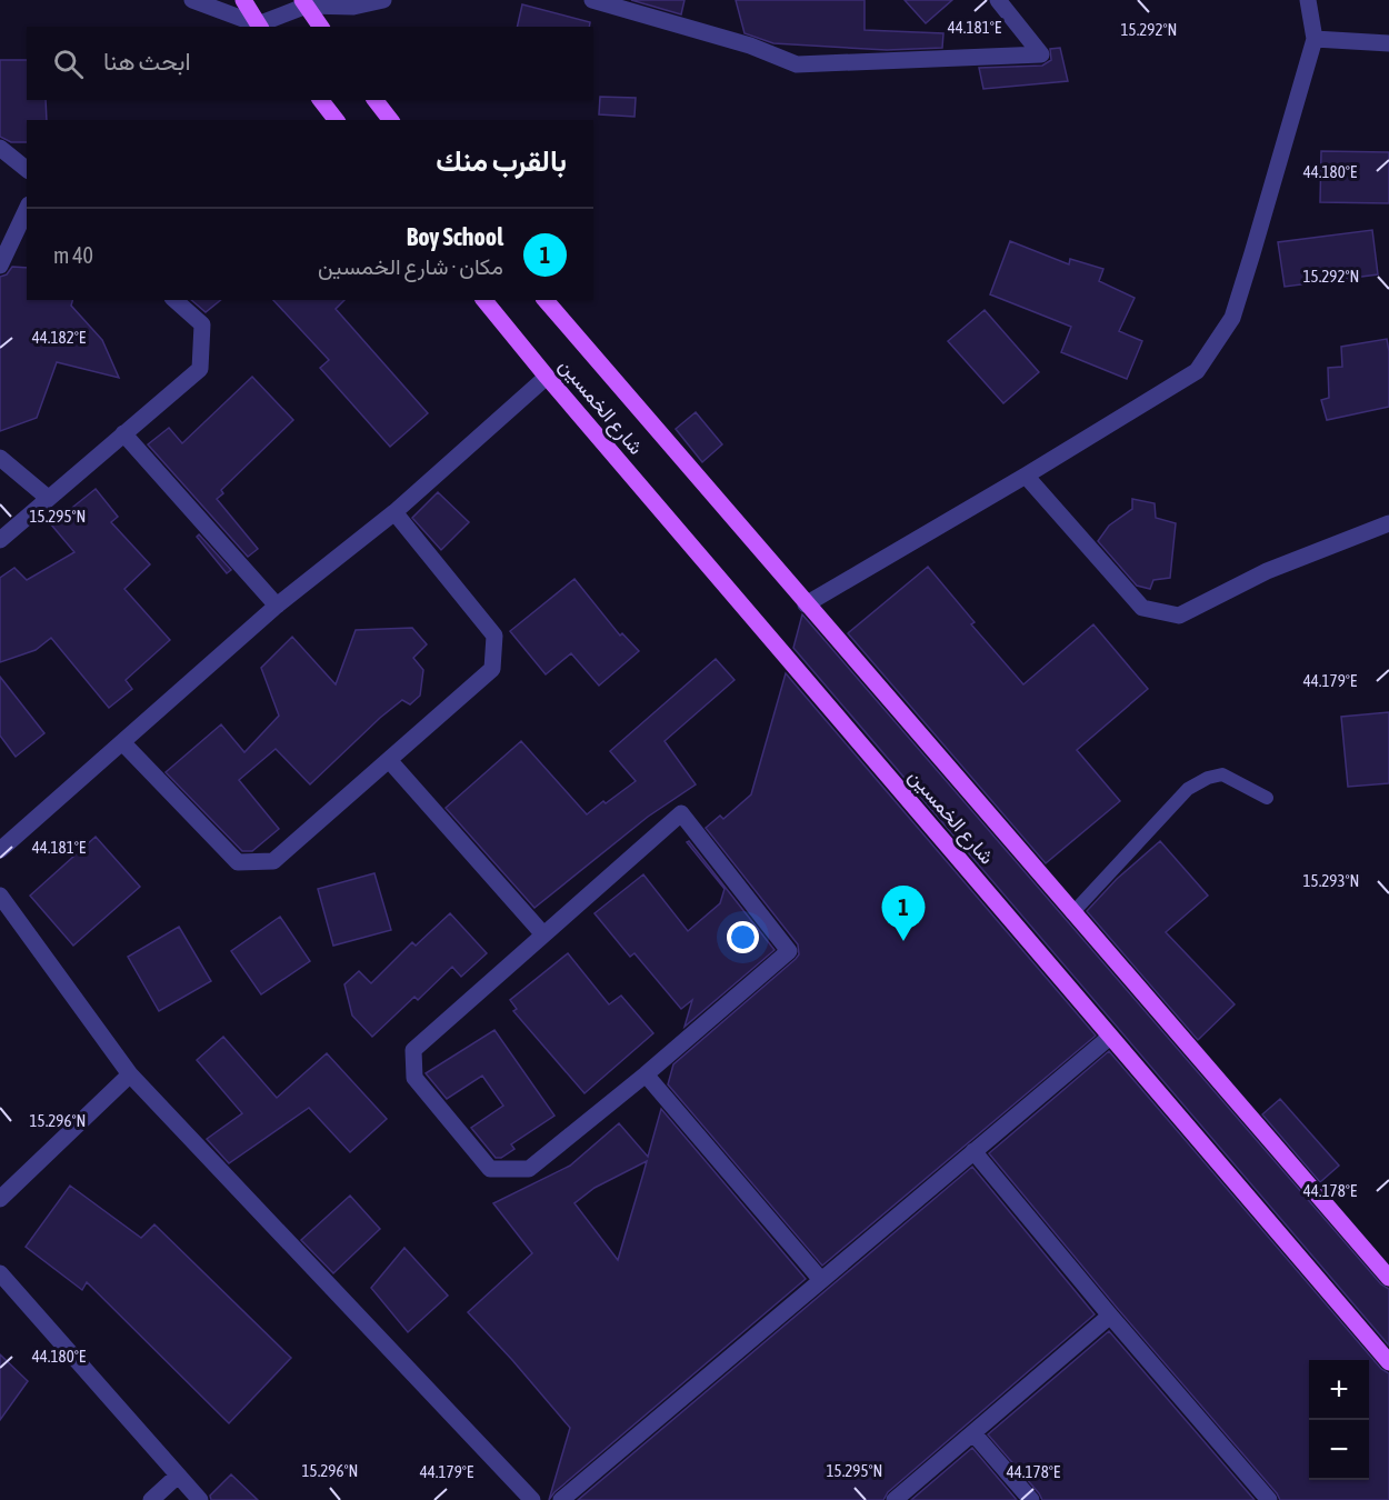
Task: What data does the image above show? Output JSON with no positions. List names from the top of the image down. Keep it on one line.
{"streets":{"main road":["شارع الخمسين"]},"page":{"search":"ابحث هنا","heading":"بالقرب منك","list":[{"mark":"1","name":"Boy School","note":"مكان · شارع الخمسين","value":"40 m"}],"pins":"1","map_buttons":["+","−"]},"coordinates":["44.181°E","15.292°N","44.180°E","44.182°E","15.295°N","44.179°E","15.293°N","15.296°N","44.178°E"]}
